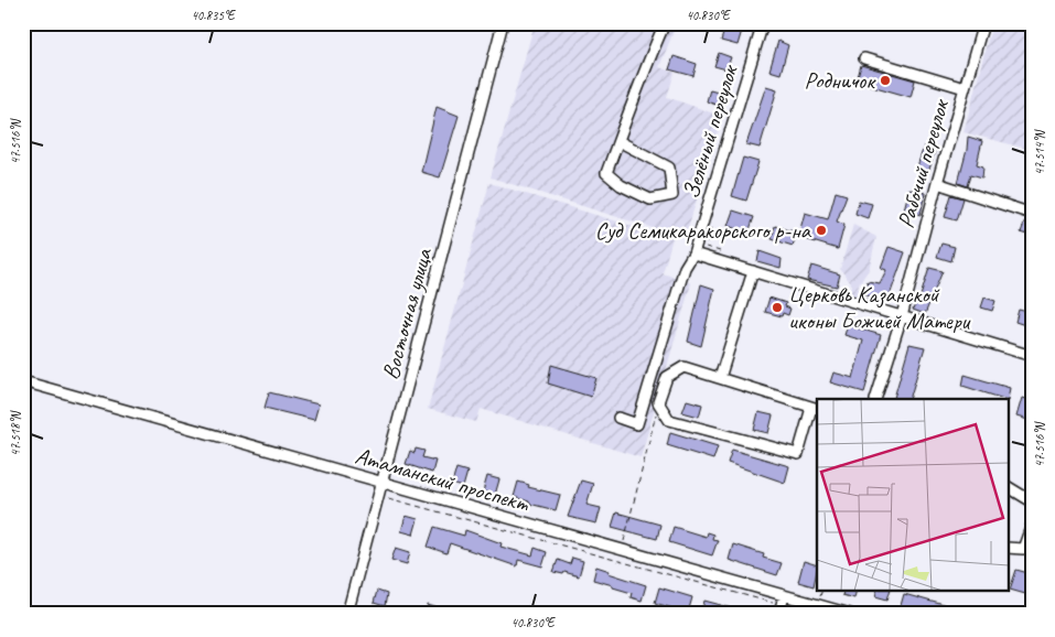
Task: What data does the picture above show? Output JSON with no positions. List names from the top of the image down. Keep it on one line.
{"streets":{"street":["Зелёный переулок","Рабочий переулок","Восточная улица","Атаманский проспект"]},"crossings":[["Восточная улица","Атаманский проспект"]],"places":["Родничок","Суд Семикаракорского р-на","Церковь Казанской иконы Божией Матери"],"coordinates":["40.835°E","40.830°E","47.516°N","47.514°N","47.518°N"]}
